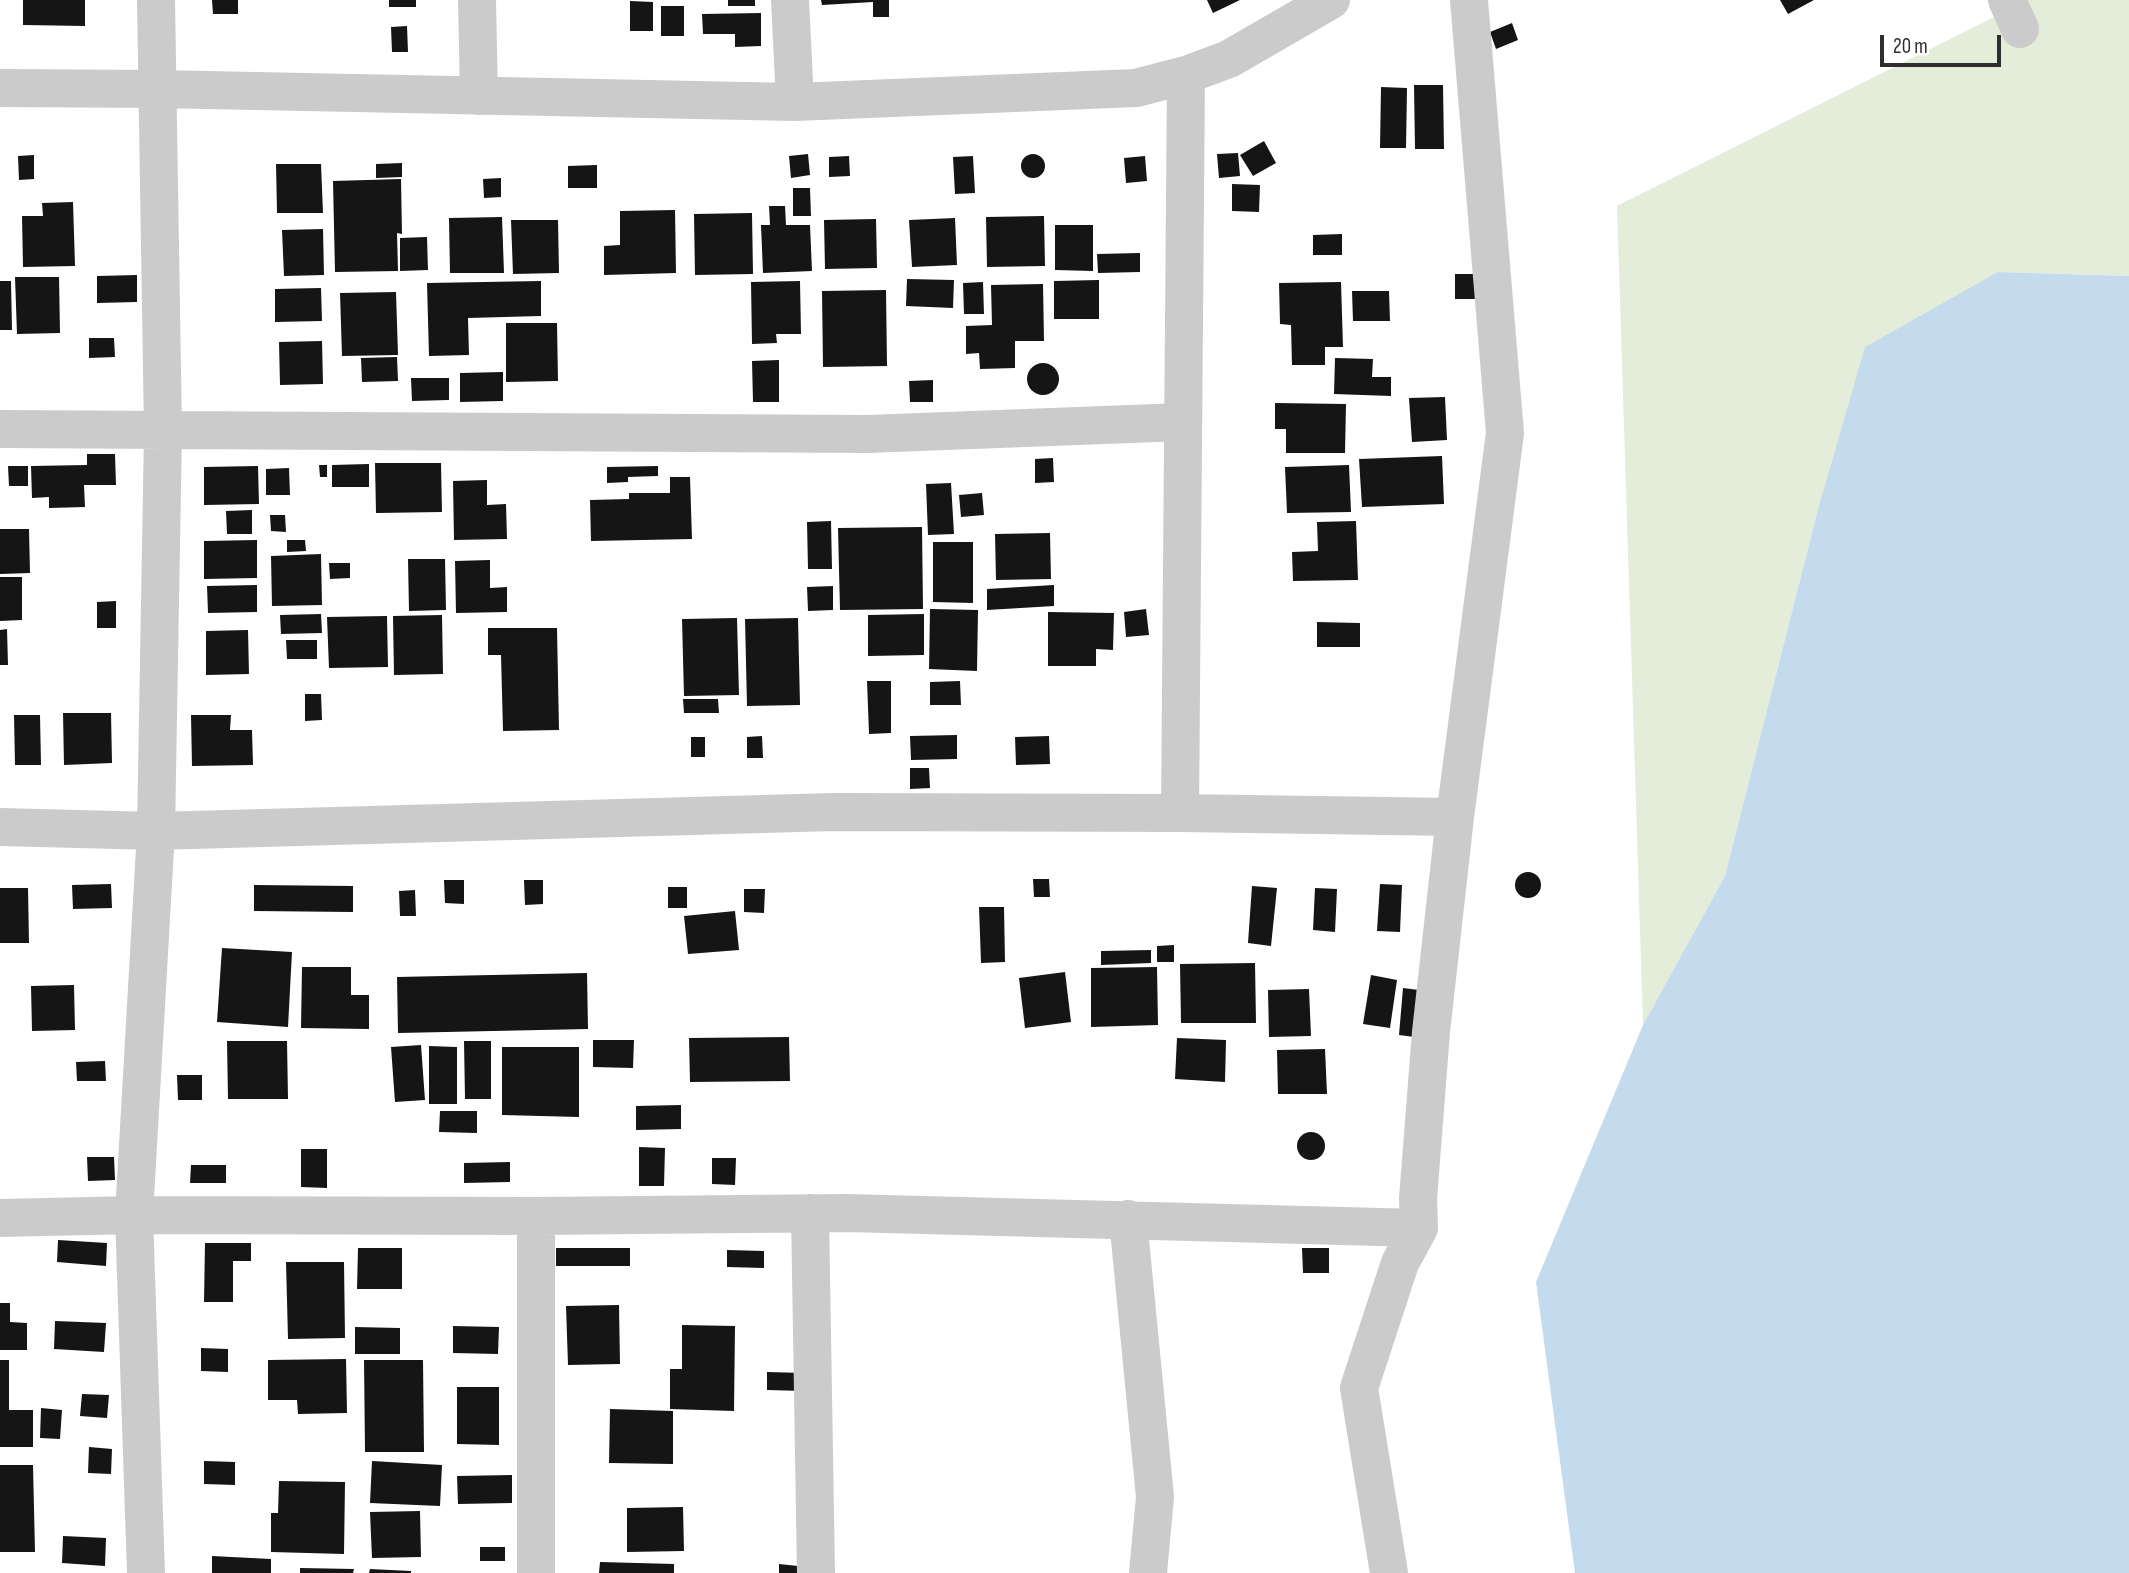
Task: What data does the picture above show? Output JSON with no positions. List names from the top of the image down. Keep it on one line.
{"scale_bar":"20 m"}
